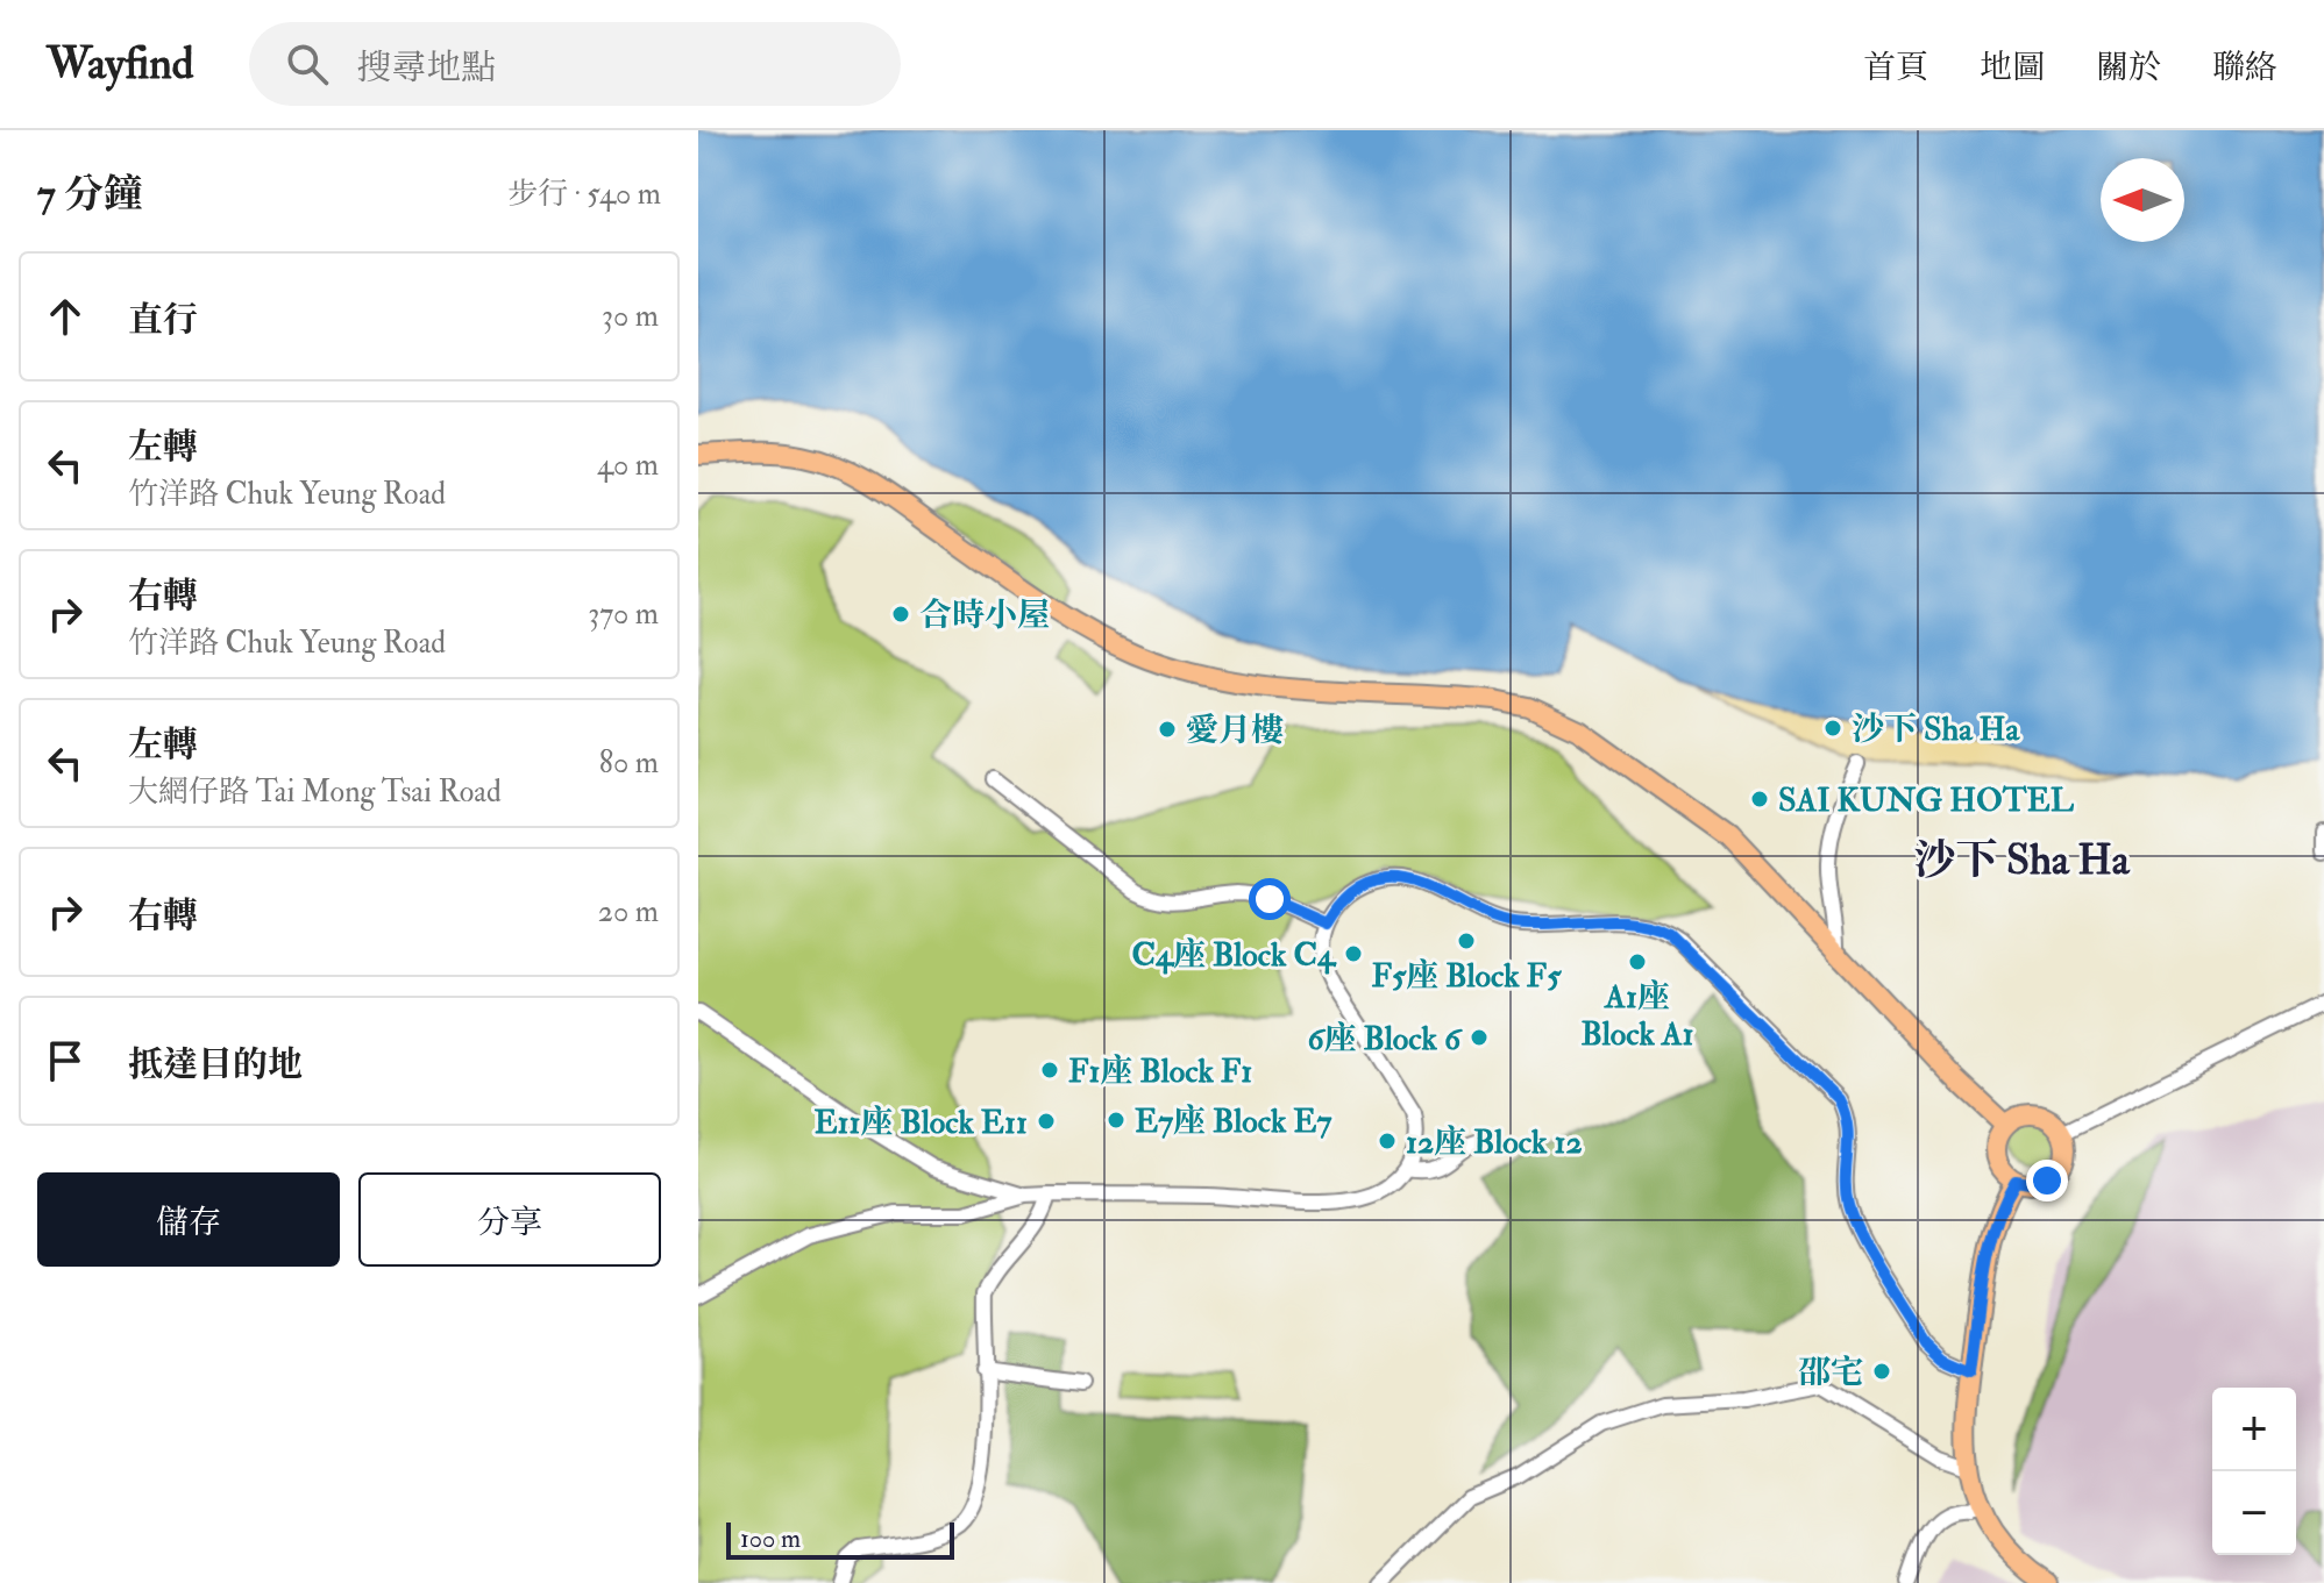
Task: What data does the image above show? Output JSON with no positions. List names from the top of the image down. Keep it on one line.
{"districts":["沙下 Sha Ha"],"places":["合時小屋","沙下 Sha Ha","愛月樓","SAI KUNG HOTEL","F5座 Block F5","C4座 Block C4","A1座 Block A1","6座 Block 6","F1座 Block F1","E7座 Block E7","E11座 Block E11","12座 Block 12","邵宅"],"scale_bar":"100 m","north":"left","page":{"header":"Wayfind","search":"搜尋地點","nav":["首頁","地圖","關於","聯絡"],"heading":["7 分鐘","步行 · 540 m"],"list":[["直行","30 m"],["左轉","竹洋路 Chuk Yeung Road","40 m"],["右轉","竹洋路 Chuk Yeung Road","370 m"],["左轉","大網仔路 Tai Mong Tsai Road","80 m"],["右轉","20 m"],"抵達目的地"],"buttons":["儲存","分享"],"map_buttons":["+","−"],"scale":"100 m"}}
